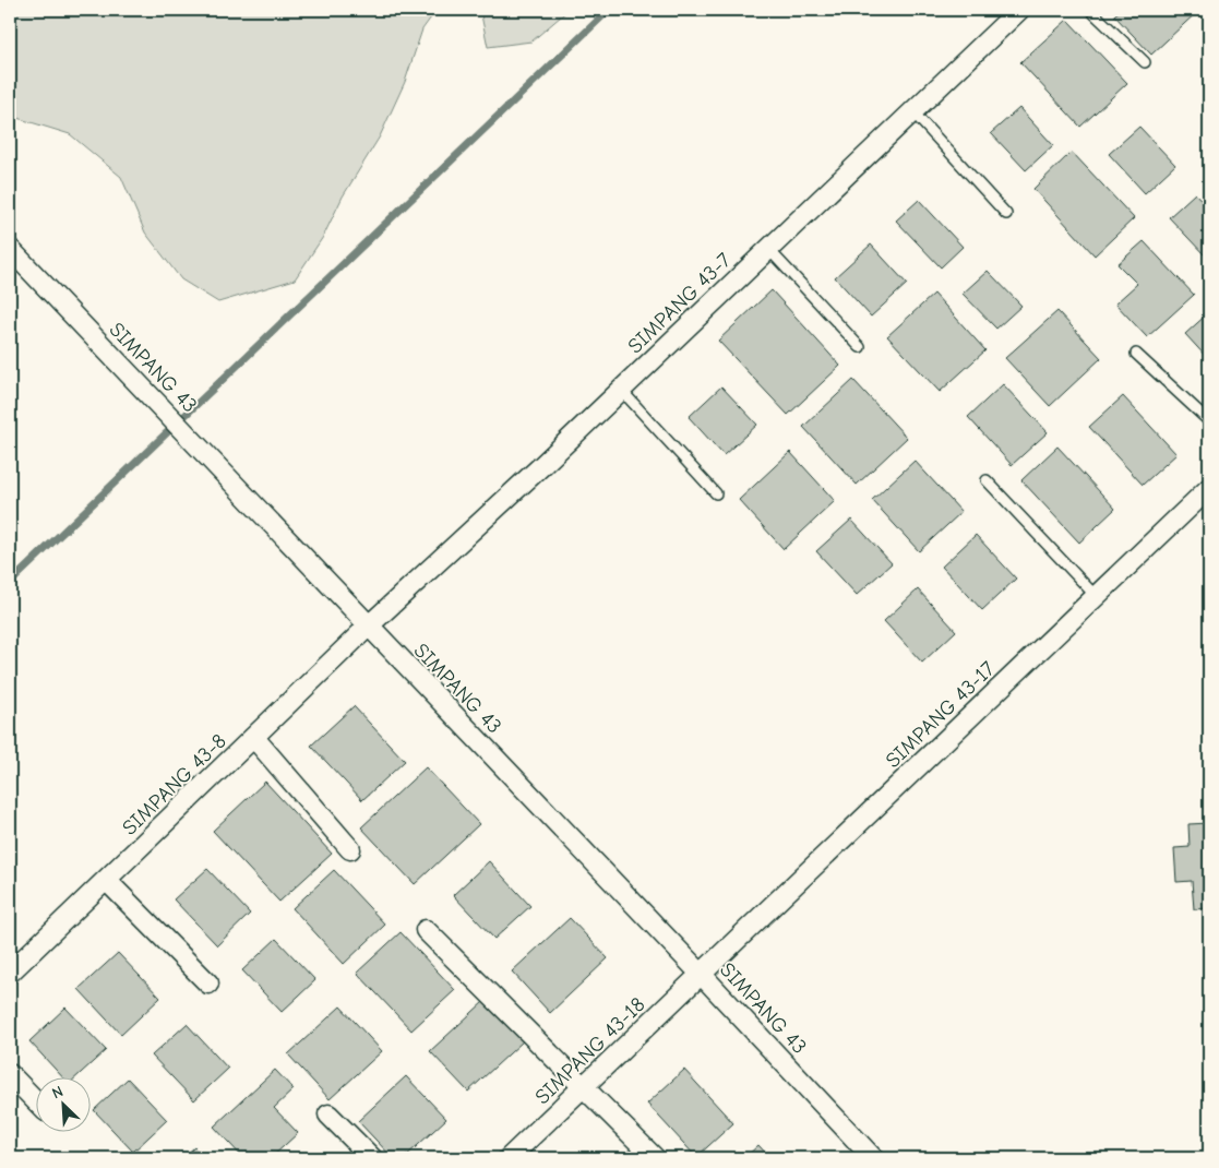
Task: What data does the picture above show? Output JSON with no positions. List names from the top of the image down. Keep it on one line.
{"streets":{"street":["SIMPANG 43-7","SIMPANG 43","SIMPANG 43-17","SIMPANG 43-8","SIMPANG 43-18"]},"crossings":[["SIMPANG 43-7","SIMPANG 43"],["SIMPANG 43-7","SIMPANG 43-8"],["SIMPANG 43","SIMPANG 43-17"],["SIMPANG 43","SIMPANG 43-8"],["SIMPANG 43","SIMPANG 43-18"],["SIMPANG 43-17","SIMPANG 43-18"]],"north":"top left"}
